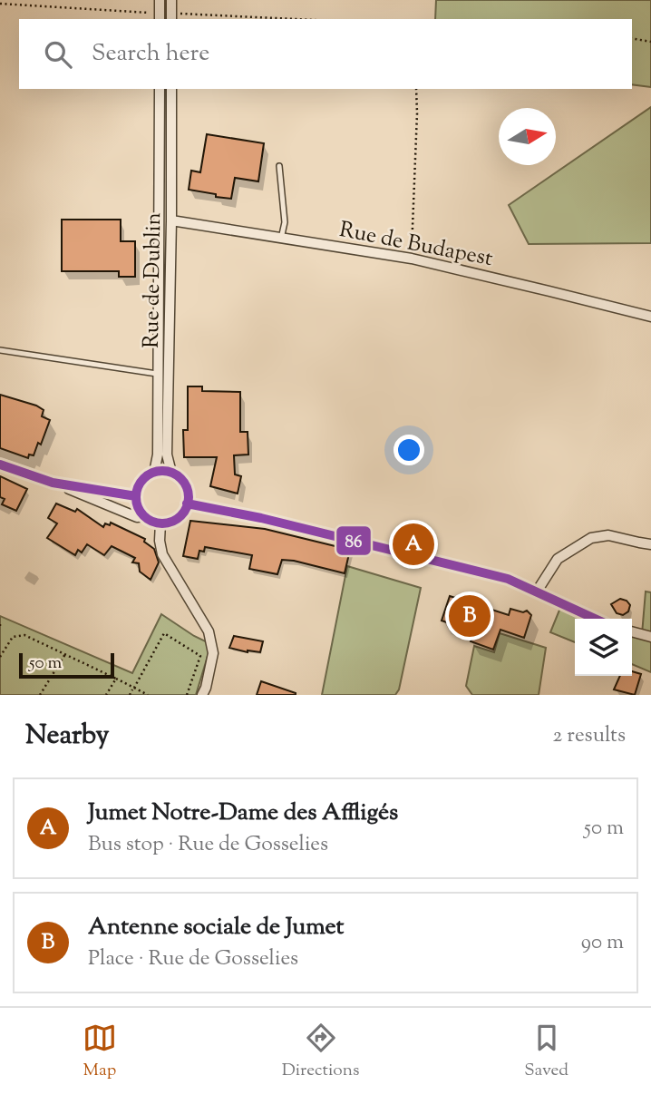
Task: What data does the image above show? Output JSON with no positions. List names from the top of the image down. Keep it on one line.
{"streets":{"street":["Rue de Budapest","Rue de Dublin"]},"crossings":[["Rue de Budapest","Rue de Dublin"]],"lines":["transit line 86"],"scale_bar":"50 m","north":"right","page":{"search":"Search here","pins":["A","B"],"scale":"50 m","heading":["Nearby","2 results"],"list":[{"mark":"A","name":"Jumet Notre-Dame des Affligés","note":"Bus stop · Rue de Gosselies","value":"50 m"},{"mark":"B","name":"Antenne sociale de Jumet","note":"Place · Rue de Gosselies","value":"90 m"}],"nav":["Map","Directions","Saved"]}}
